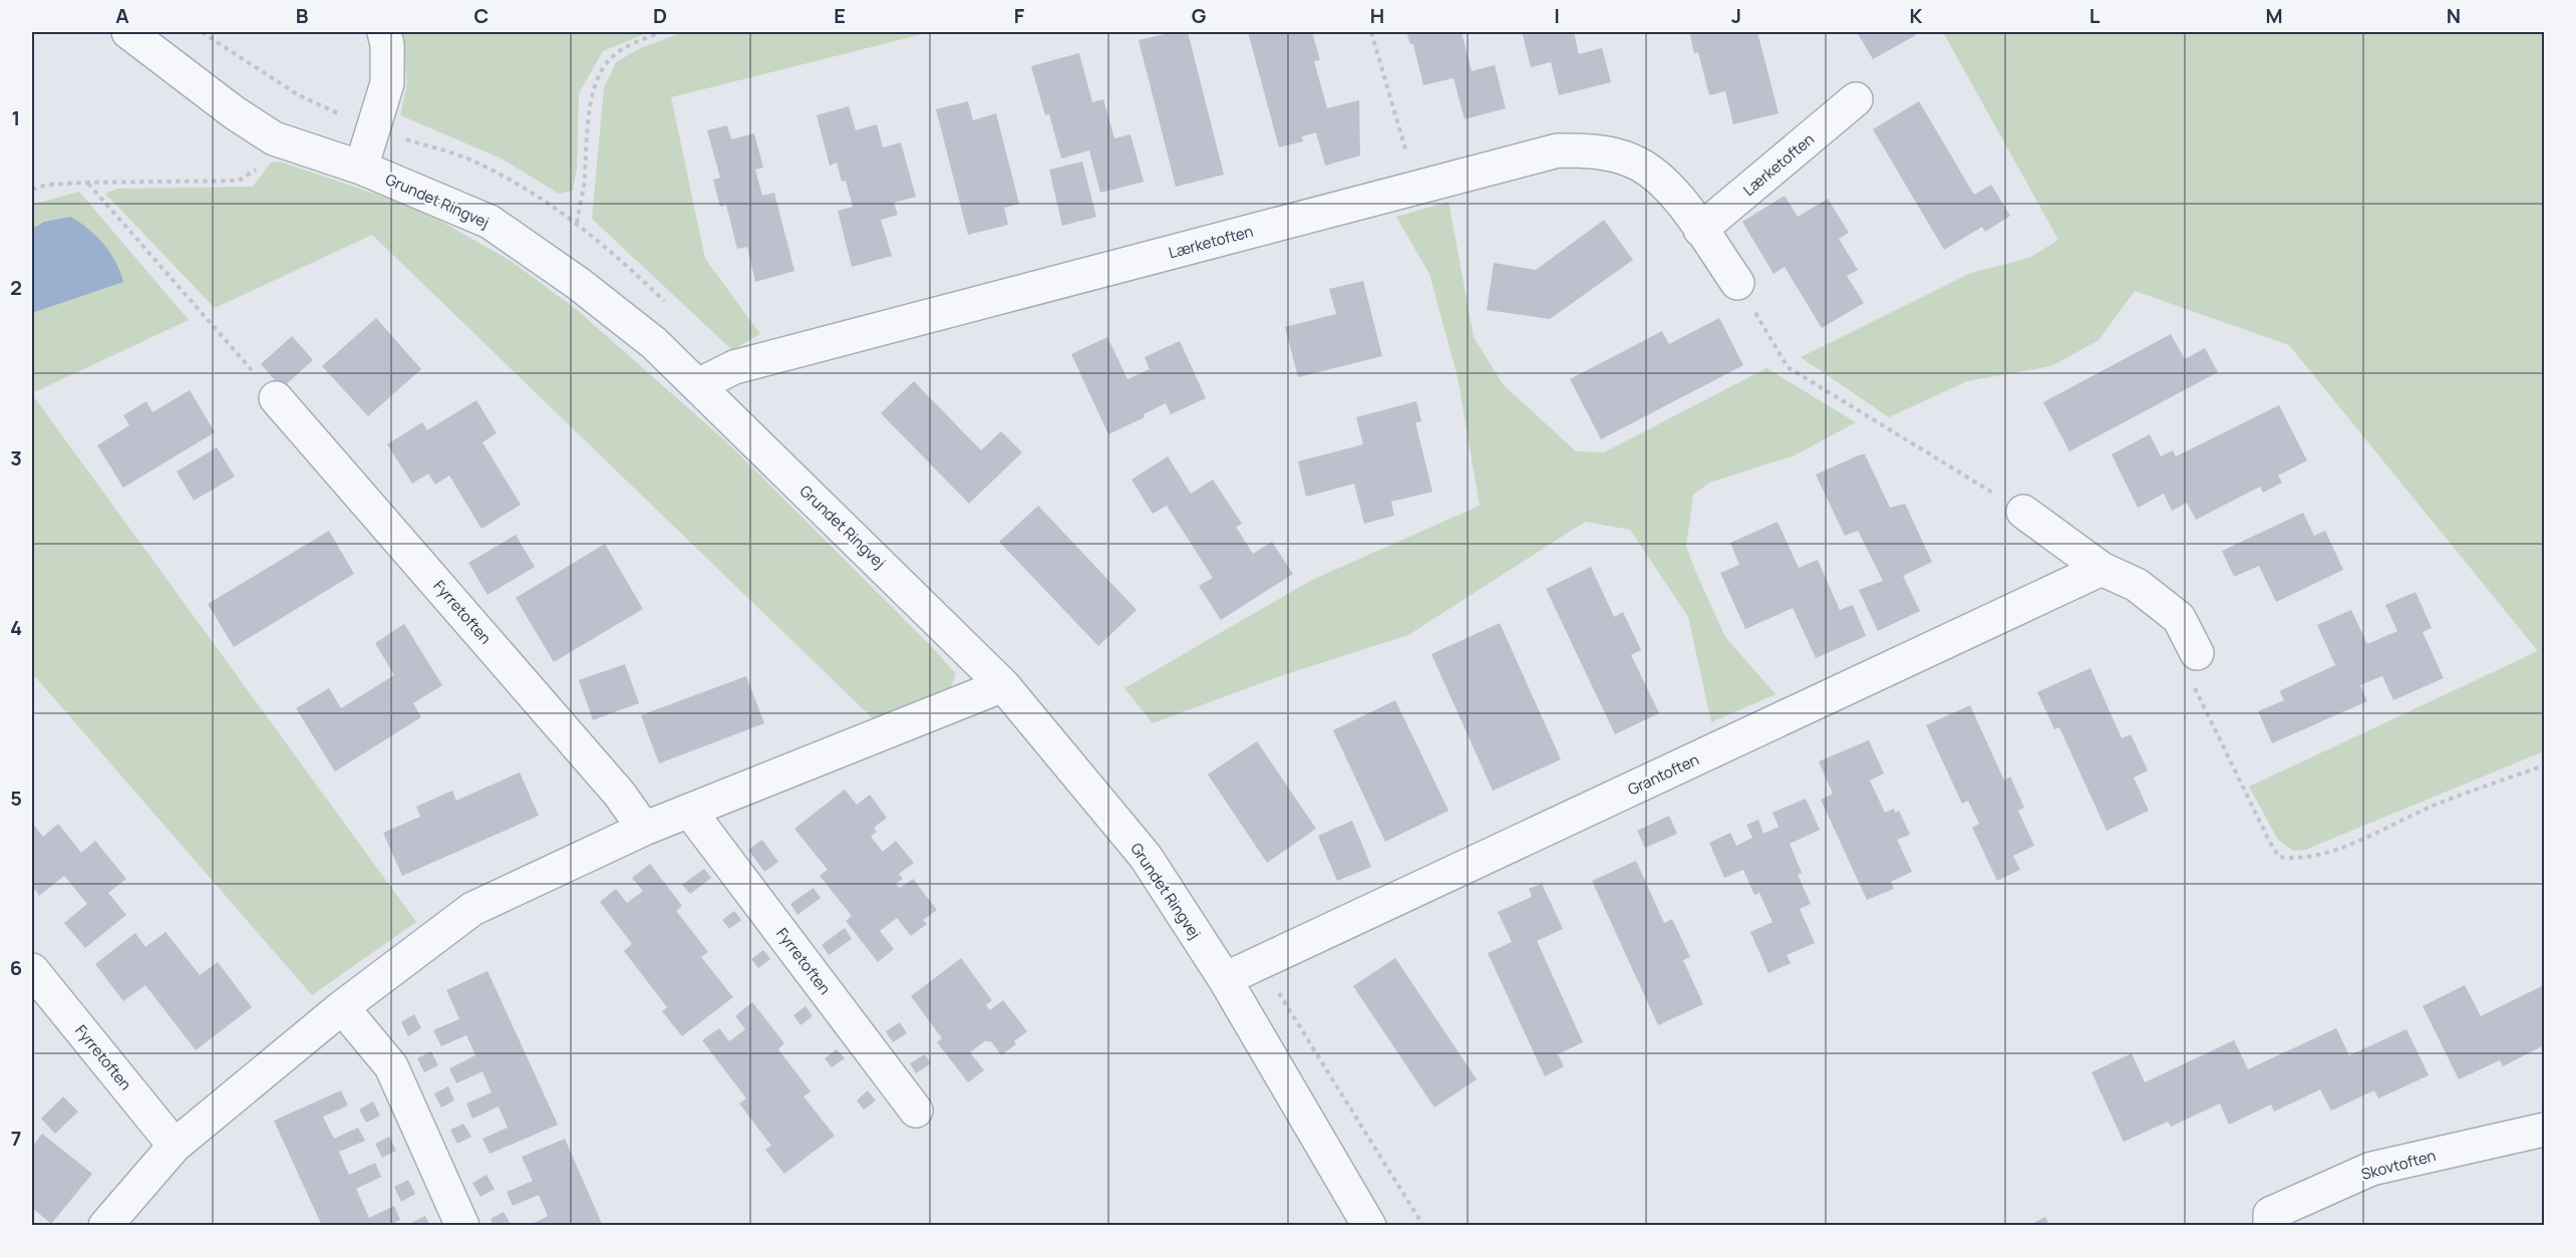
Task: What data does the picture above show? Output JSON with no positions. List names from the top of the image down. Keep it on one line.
{"streets":{"street":["Lærketoften","Grundet Ringvej","Fyrretoften","Grantoften","Skovtoften"]},"crossings":[["Lærketoften","Grundet Ringvej"],["Grundet Ringvej","Grantoften"]],"grid":{"columns":["A","B","C","D","E","F","G","H","I","J","K","L","M","N"],"rows":["1","2","3","4","5","6","7"]}}
